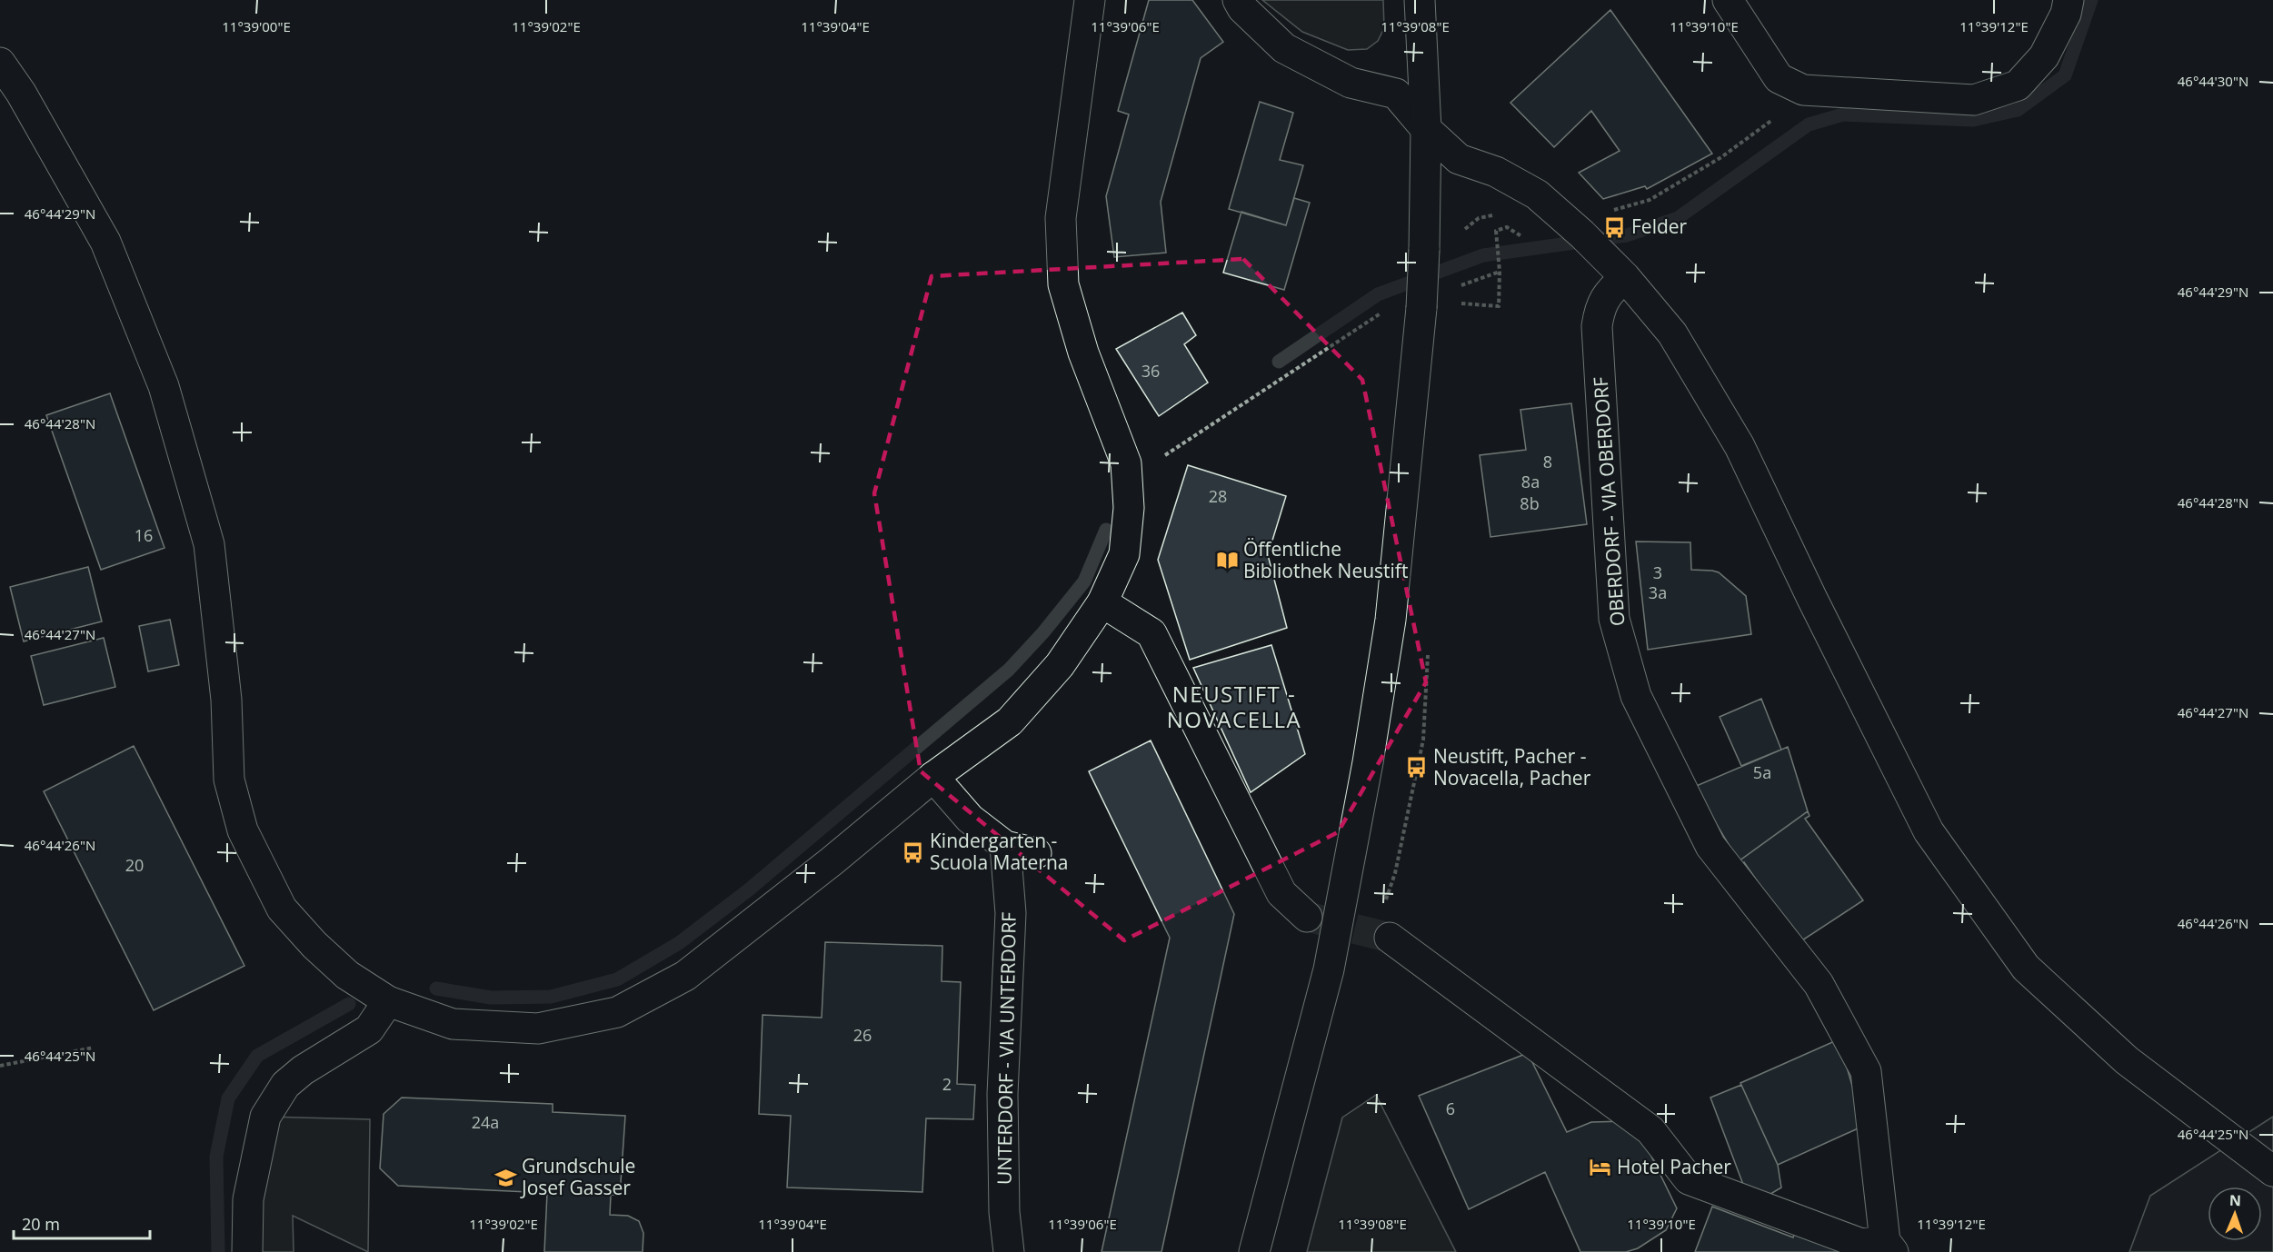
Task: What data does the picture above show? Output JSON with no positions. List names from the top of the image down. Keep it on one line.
{"streets":{"street":["OBERDORF - VIA OBERDORF","UNTERDORF - VIA UNTERDORF"]},"districts":["NEUSTIFT - NOVACELLA"],"places":{"bus stop":["Felder","Neustift, Pacher - Novacella, Pacher","Kindergarten - Scuola Materna"],"library":["Öffentliche Bibliothek Neustift"],"hotel":["Hotel Pacher"],"school or university":["Grundschule Josef Gasser"]},"house_numbers":["36","8","8a","28","8b","16","3","3a","5a","20","26","2","6","24a"],"scale_bar":"20 m","north":"top","coordinates":["11°39'00\"E","11°39'02\"E","11°39'04\"E","11°39'06\"E","11°39'08\"E","11°39'10\"E","11°39'12\"E","46°44'30\"N","46°44'29\"N","46°44'28\"N","46°44'27\"N","46°44'26\"N","46°44'25\"N"]}
